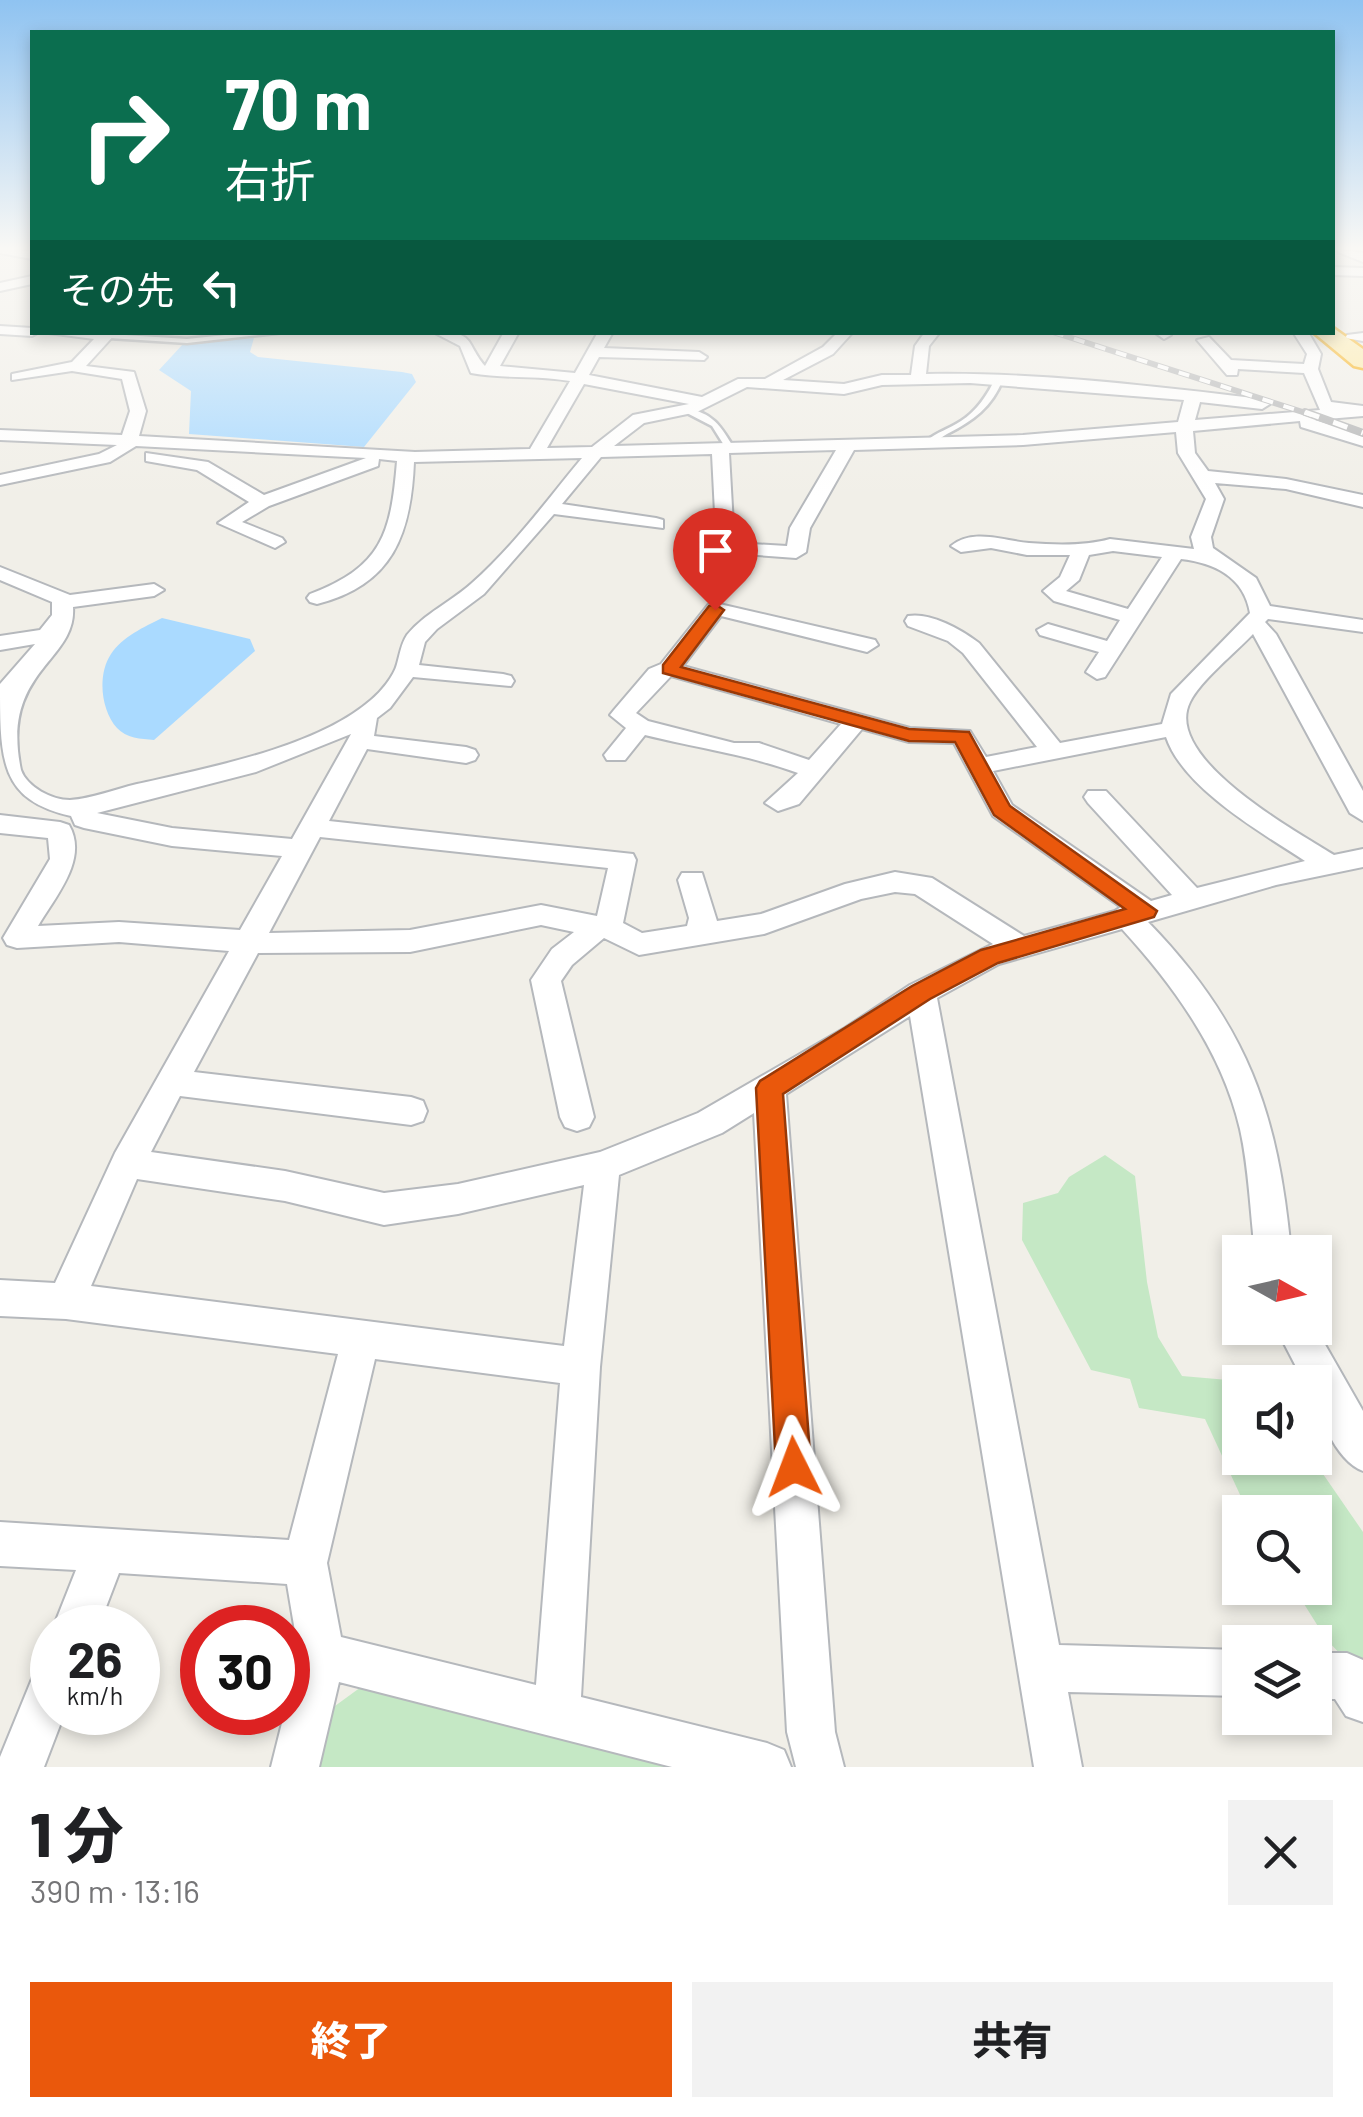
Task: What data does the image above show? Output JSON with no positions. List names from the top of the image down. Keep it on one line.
{"north":"right","page":{"turn":["70 m","右折"],"then":"その先","speed":"26 km/h","limit":"30","heading":["1 分","390 m · 13:16"],"buttons":["終了","共有"]}}
